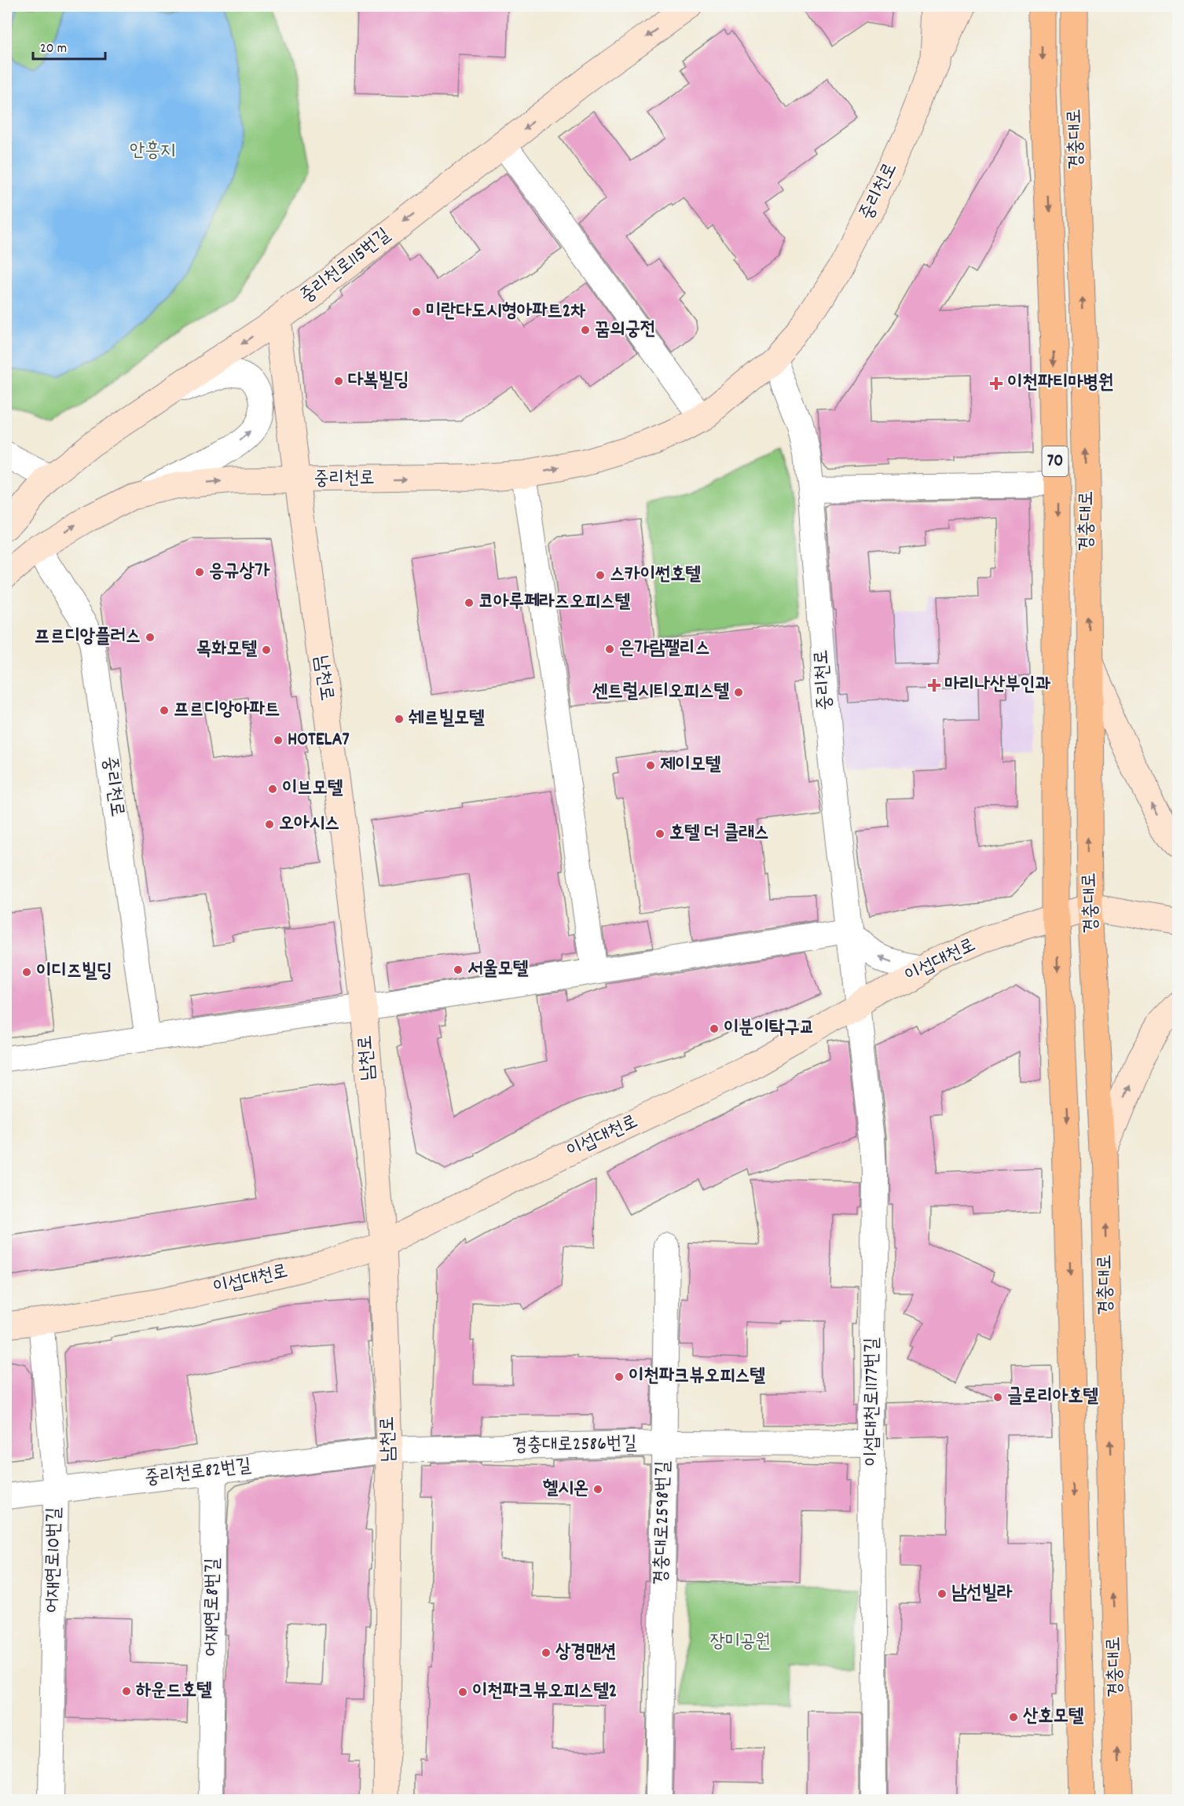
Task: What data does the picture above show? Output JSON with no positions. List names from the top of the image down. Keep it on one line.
{"streets":{"main road":["경충대로","70"],"street":["중리천로","중리천로115번길","남천로","이섭대천로","이섭대천로1177번길","경충대로2586번길","중리천로82번길","경충대로2598번길","어재연로10번길","어재연로8번길"]},"crossings":[["경충대로","중리천로"],["경충대로","이섭대천로"],["중리천로","남천로"],["중리천로","이섭대천로"],["중리천로","이섭대천로1177번길"],["중리천로115번길","남천로"],["남천로","이섭대천로"],["남천로","경충대로2586번길"],["남천로","중리천로82번길"],["이섭대천로","이섭대천로1177번길"],["이섭대천로","어재연로10번길"],["이섭대천로1177번길","경충대로2586번길"],["경충대로2586번길","중리천로82번길"],["경충대로2586번길","경충대로2598번길"],["중리천로82번길","어재연로10번길"],["중리천로82번길","어재연로8번길"]],"one_way":["중리천로115번길"],"parks":["안흥지","장미공원"],"places":{"other":["미란다도시형아파트2차","꿈의궁전","다복빌딩","응규상가","스카이썬호텔","코아루페라즈오피스텔","프르디앙플러스","은가람팰리스","목화모텔","센트럴시티오피스텔","프르디앙아파트","쉐르빌모텔","HOTELA7","제이모텔","이브모텔","오아시스","호텔 더 클래스","서울모텔","이디즈빌딩","이분이탁구교","이천파크뷰오피스텔","글로리아호텔","헬시온","남선빌라","상경맨션","하운드호텔","이천파크뷰오피스텔2","산호모텔"],"health":["이천파티마병원","마리나산부인과"]},"scale_bar":"20 m"}
